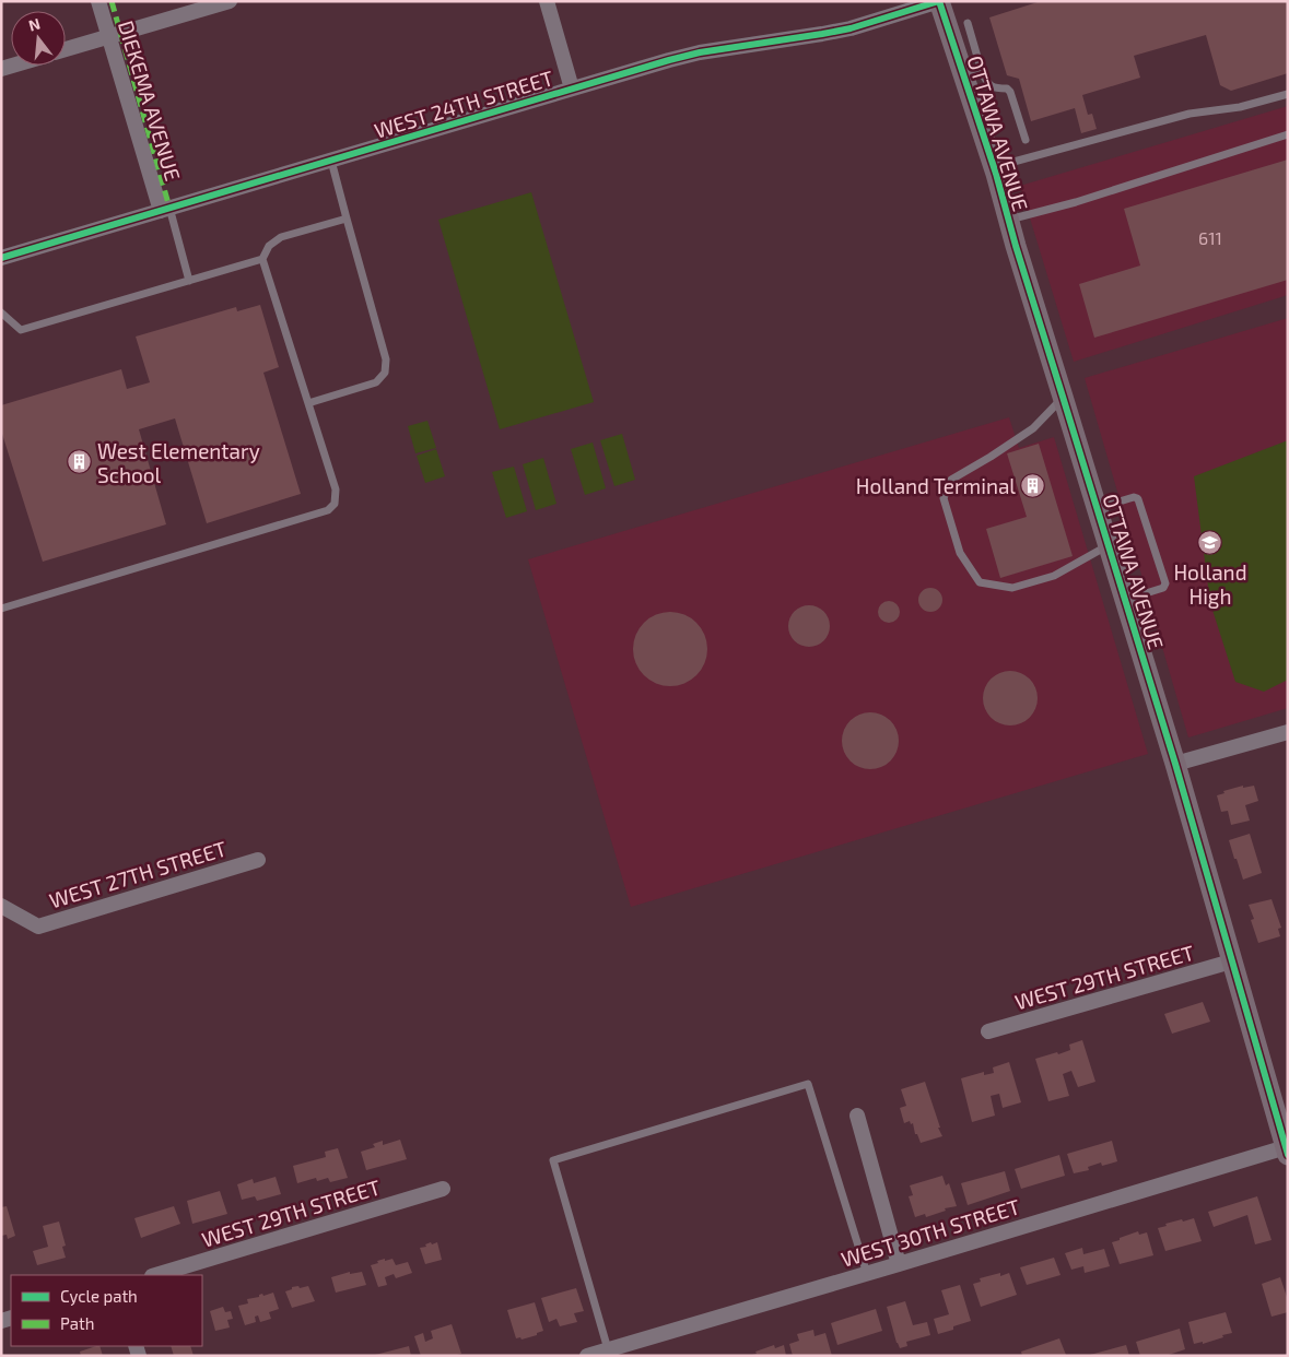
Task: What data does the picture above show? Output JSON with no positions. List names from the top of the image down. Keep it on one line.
{"streets":{"street":["DIEKEMA AVENUE","WEST 24TH STREET","OTTAWA AVENUE","WEST 27TH STREET","WEST 29TH STREET","WEST 30TH STREET"]},"crossings":[["DIEKEMA AVENUE","WEST 24TH STREET"],["WEST 24TH STREET","OTTAWA AVENUE"],["OTTAWA AVENUE","WEST 29TH STREET"],["OTTAWA AVENUE","WEST 30TH STREET"]],"places":{"building":["West Elementary School","Holland Terminal"],"school or university":["Holland High"]},"house_numbers":["611"],"legend":["Cycle path","Path"],"north":"top"}
